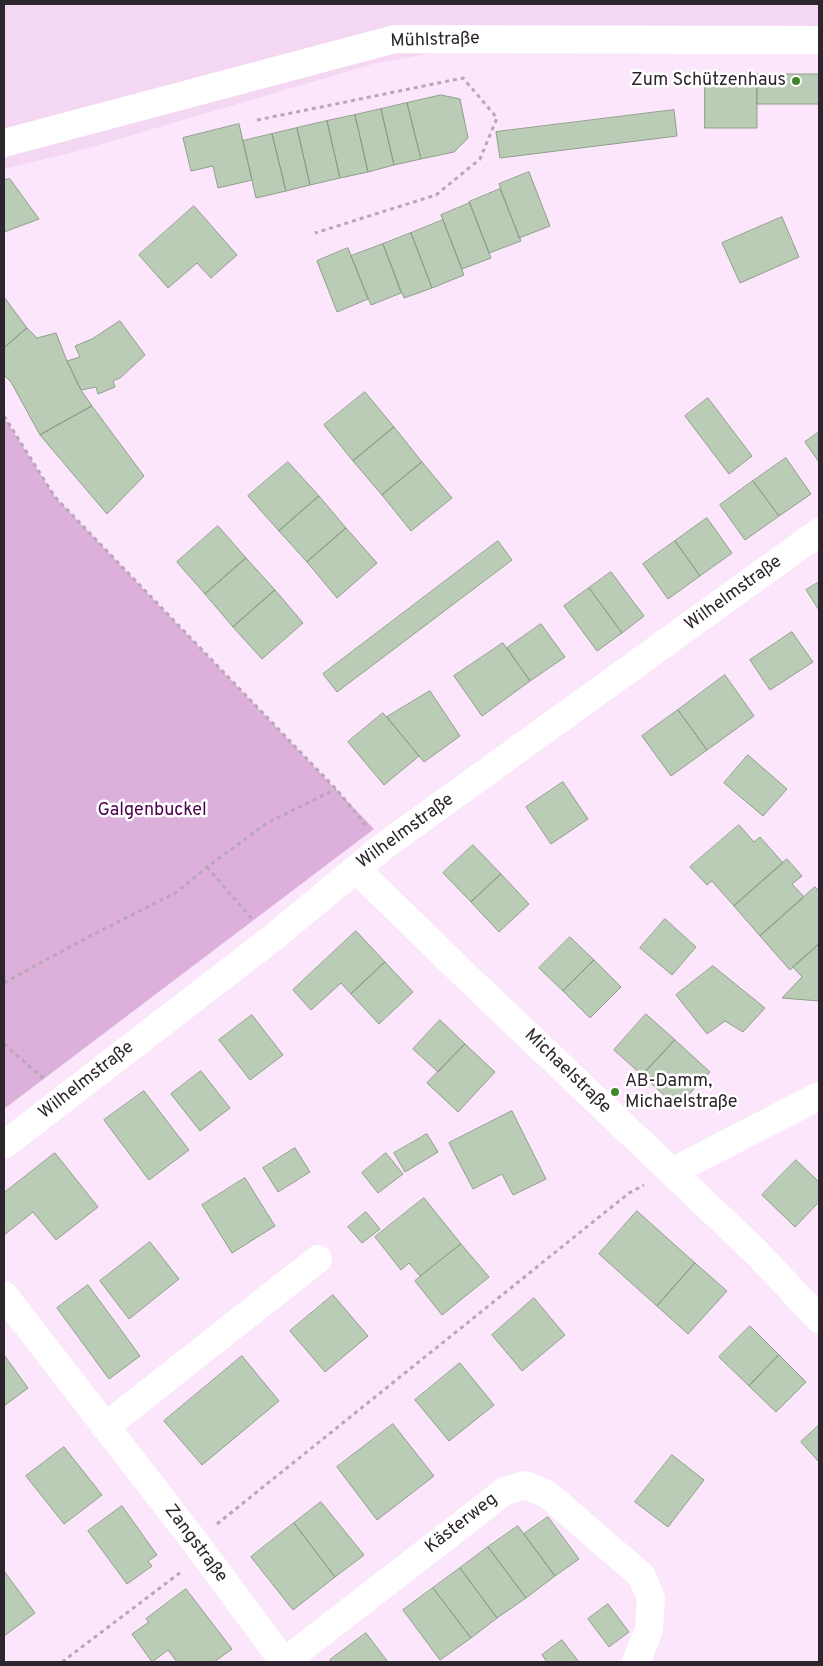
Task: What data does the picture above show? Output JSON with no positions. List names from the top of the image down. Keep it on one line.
{"streets":{"street":["Mühlstraße","Wilhelmstraße","Michaelstraße","Kästerweg","Zangstraße"]},"crossings":[["Wilhelmstraße","Michaelstraße"],["Kästerweg","Zangstraße"]],"parks":["Galgenbuckel"],"places":["Zum Schützenhaus","AB-Damm, Michaelstraße"]}
